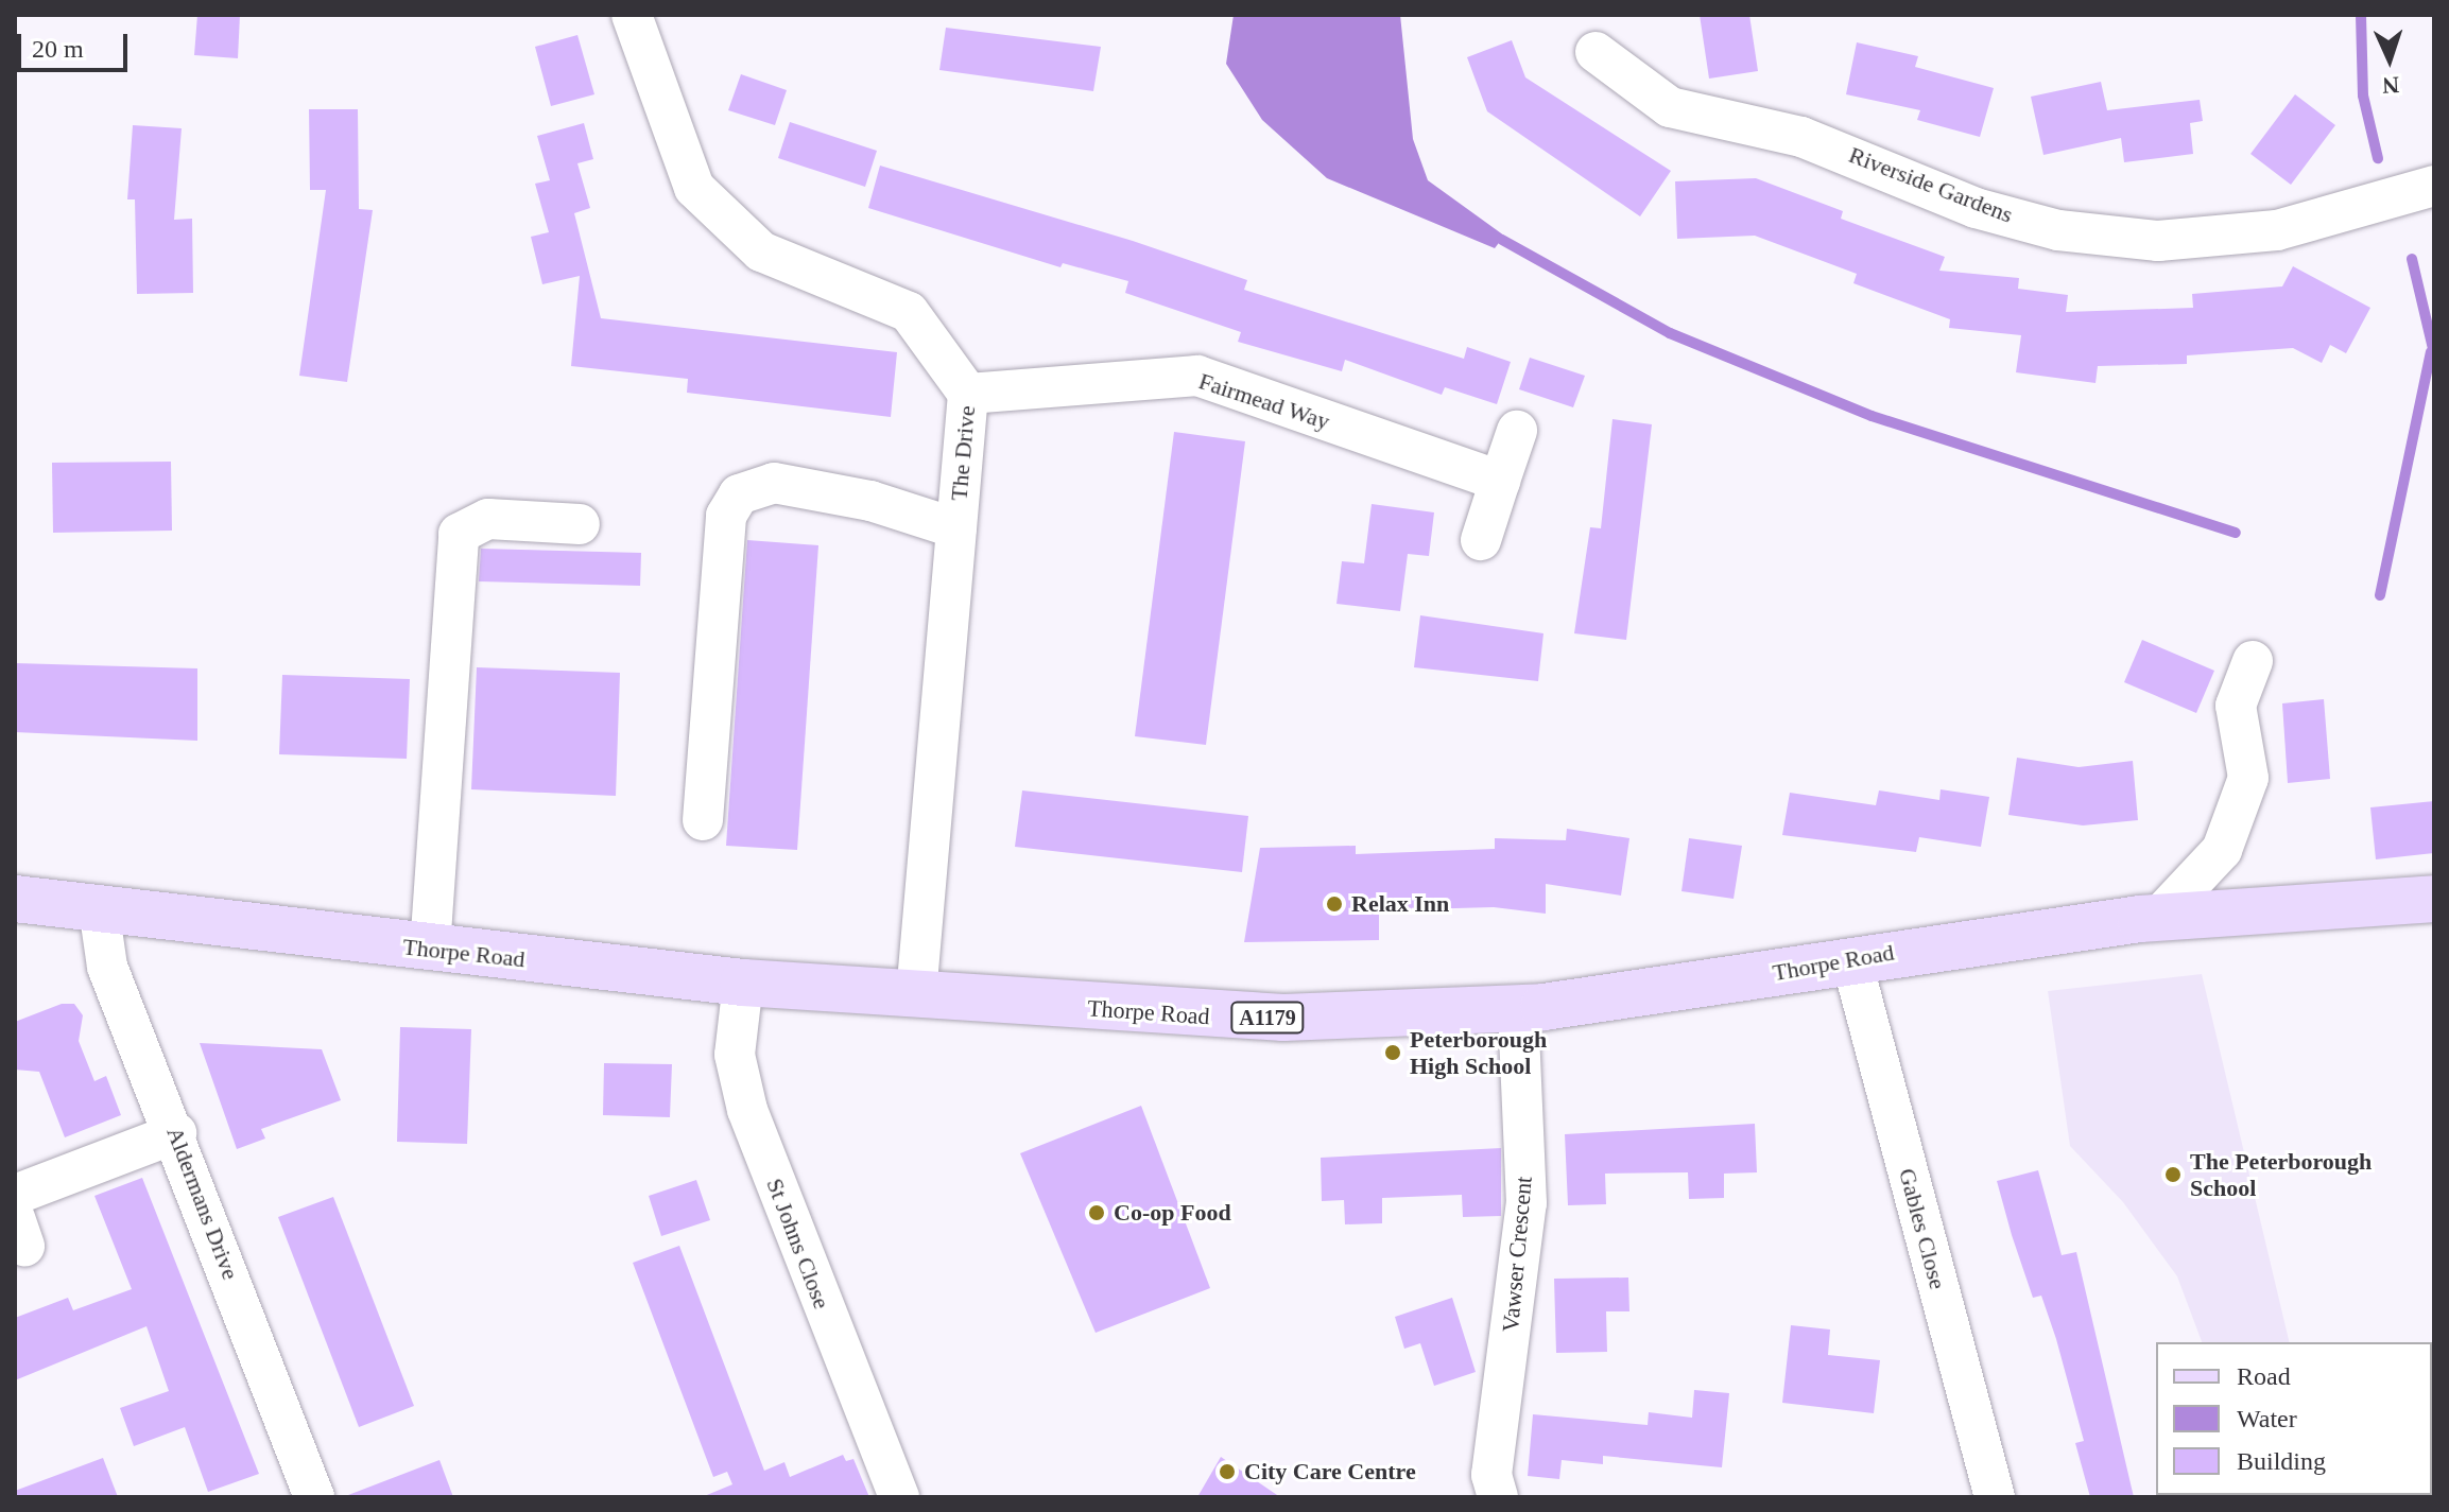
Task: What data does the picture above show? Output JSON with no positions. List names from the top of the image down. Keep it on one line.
{"streets":{"main road":["Thorpe Road","A1179"],"street":["Riverside Gardens","Fairmead Way","The Drive","Aldermans Drive","Gables Close","St Johns Close","Vawser Crescent"]},"crossings":[["Fairmead Way","The Drive"],["The Drive","Thorpe Road"],["Thorpe Road","Aldermans Drive"],["Thorpe Road","Gables Close"],["Thorpe Road","St Johns Close"],["Thorpe Road","Vawser Crescent"]],"places":["Relax Inn","Peterborough High School","The Peterborough School","Co-op Food","City Care Centre"],"legend":["Road","Water","Building"],"scale_bar":"20 m","north":"bottom"}
